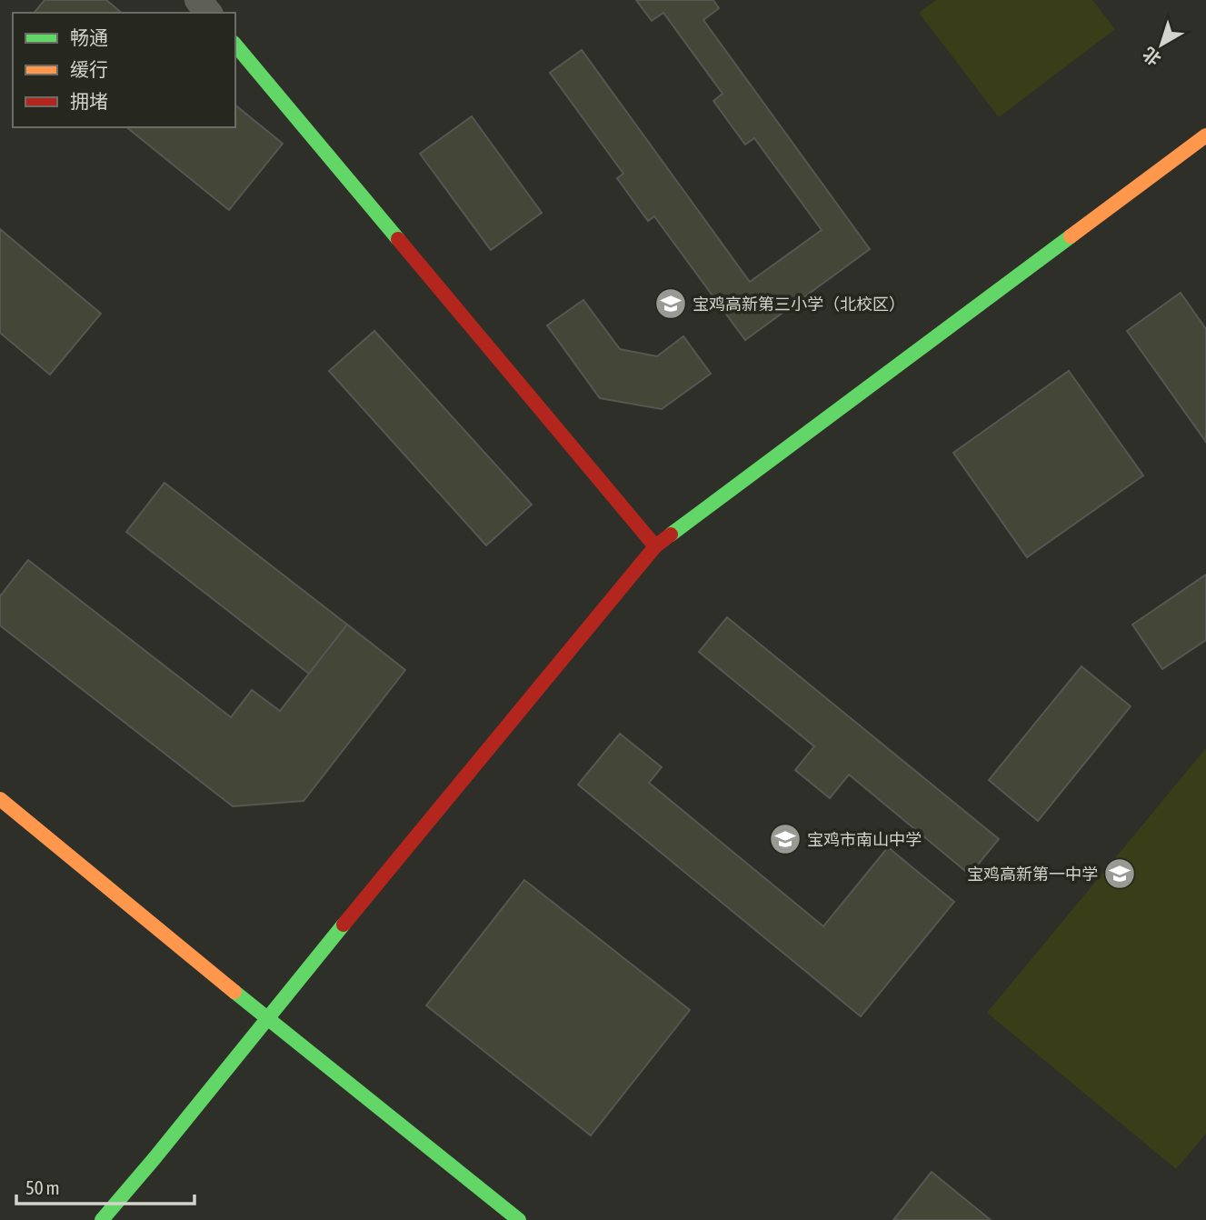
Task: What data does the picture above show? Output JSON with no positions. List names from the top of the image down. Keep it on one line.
{"places":{"school or university":["宝鸡高新第三小学（北校区）","宝鸡市南山中学","宝鸡高新第一中学"]},"legend":["畅通","缓行","拥堵"],"scale_bar":"50 m","north":"bottom left"}
